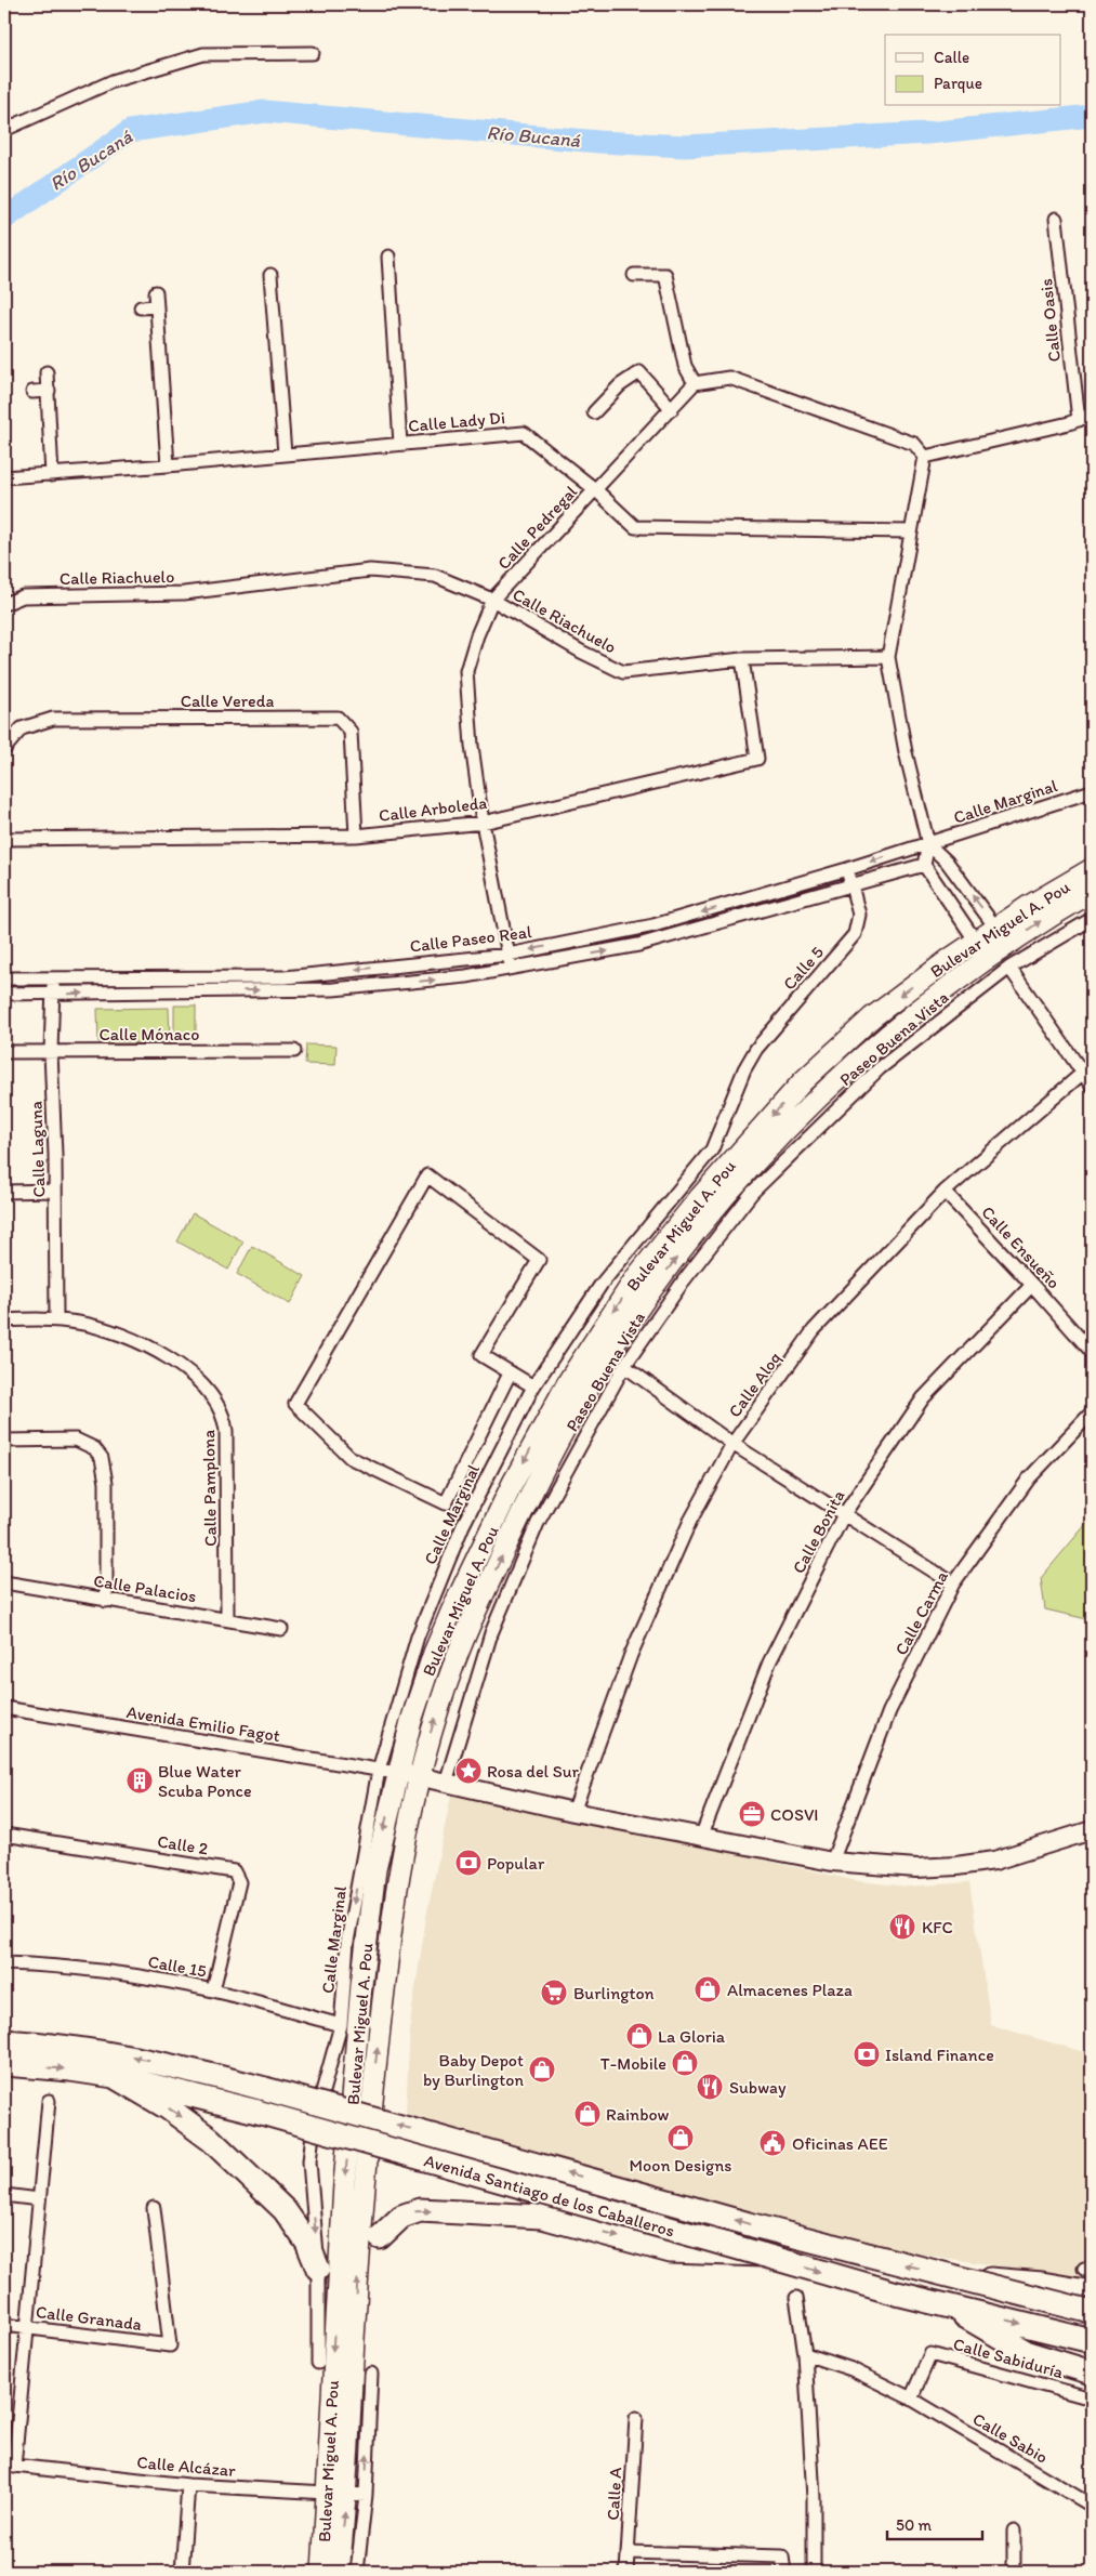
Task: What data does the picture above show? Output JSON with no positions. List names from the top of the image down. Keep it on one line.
{"streets":{"highway":["Avenida Santiago de los Caballeros"],"main road":["Bulevar Miguel A. Pou"],"street":["Calle Oasis","Calle Lady Di","Calle Pedregal","Calle Riachuelo","Calle Vereda","Calle Marginal","Calle Arboleda","Calle Paseo Real","Calle 5","Calle Mónaco","Paseo Buena Vista","Calle Laguna","Calle Ensueño","Calle Aloq","Calle Pamplona","Calle Bonita","Calle Palacios","Calle Carma","Avenida Emilio Fagot","Calle 2","Calle 15","Calle Granada","Calle Sabiduría","Calle Sabio","Calle Alcázar","Calle A"]},"crossings":[["Calle Lady Di","Calle Pedregal"],["Calle Pedregal","Calle Riachuelo"],["Calle Pedregal","Calle Arboleda"],["Calle Pedregal","Calle Paseo Real"],["Calle Riachuelo","Calle Arboleda"],["Calle Vereda","Calle Arboleda"],["Calle Marginal","Bulevar Miguel A. Pou"],["Calle Marginal","Calle Paseo Real"],["Calle Marginal","Calle 5"],["Calle Marginal","Avenida Emilio Fagot"],["Calle Marginal","Calle 15"],["Bulevar Miguel A. Pou","Avenida Emilio Fagot"],["Bulevar Miguel A. Pou","Calle Alcázar"],["Calle Paseo Real","Calle 5"],["Calle Paseo Real","Calle Laguna"],["Calle Mónaco","Calle Laguna"],["Calle Laguna","Calle Pamplona"],["Calle Ensueño","Calle Aloq"],["Calle Ensueño","Calle Bonita"],["Calle Pamplona","Calle Palacios"],["Calle 2","Calle 15"],["Calle Sabiduría","Calle Sabio"]],"water":["Río Bucaná"],"places":{"place":["Rosa del Sur"],"building":["Blue Water Scuba Ponce"],"office":["COSVI"],"bank":["Popular","Island Finance"],"restaurant":["KFC","Subway"],"shop":["Almacenes Plaza","La Gloria","T-Mobile","Baby Depot by Burlington","Rainbow","Moon Designs"],"supermarket":["Burlington"],"public building":["Oficinas AEE"]},"legend":["Calle","Parque"],"scale_bar":"50 m"}
